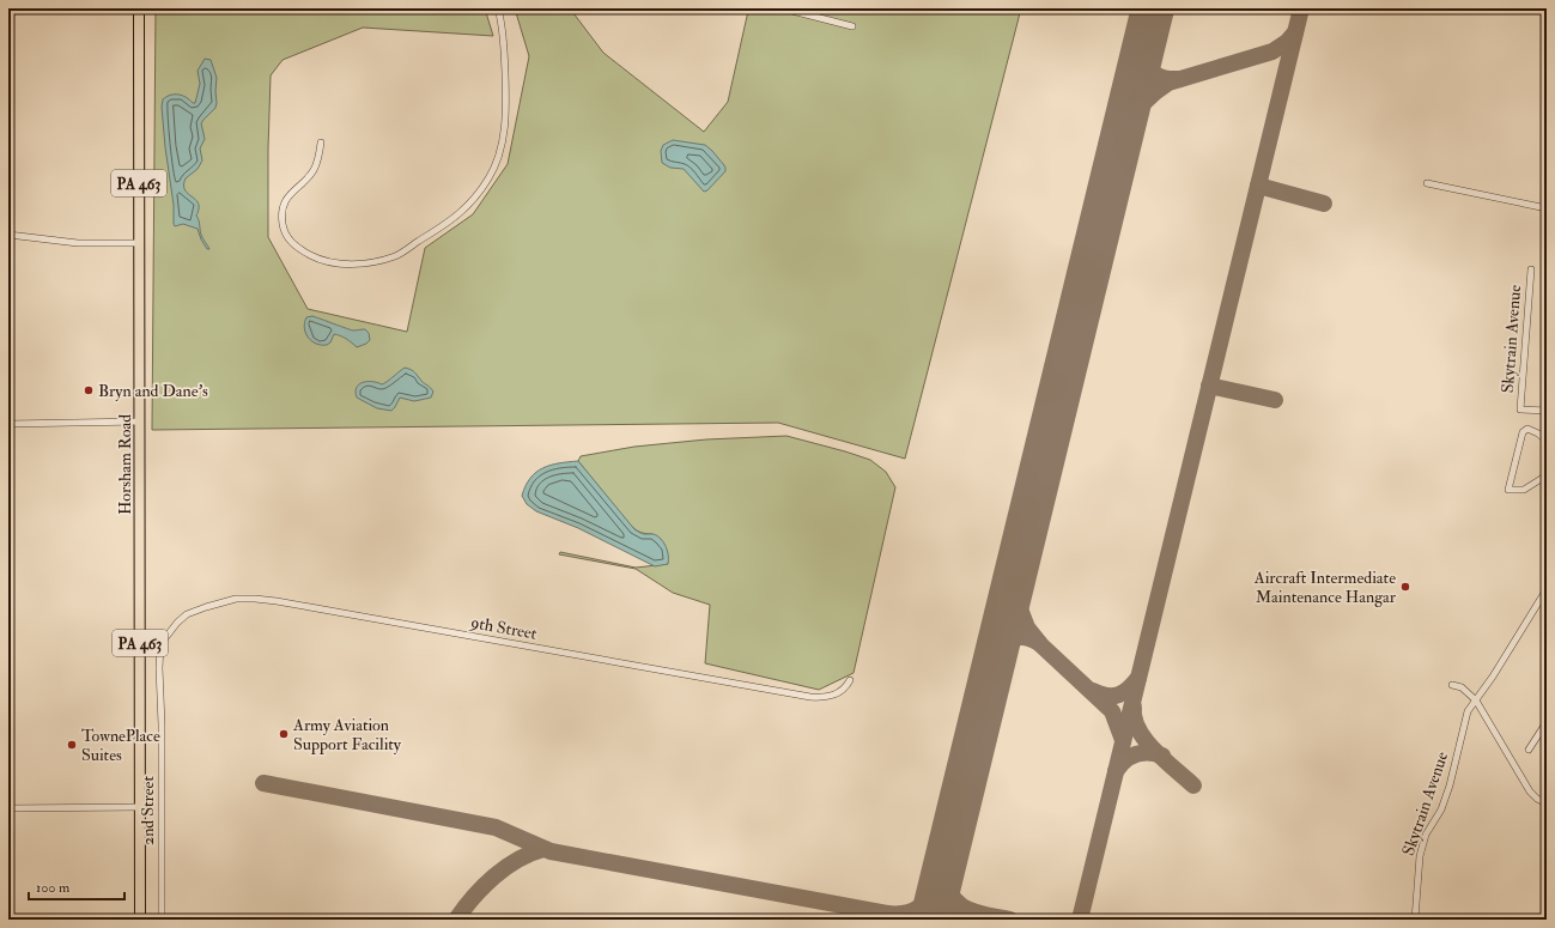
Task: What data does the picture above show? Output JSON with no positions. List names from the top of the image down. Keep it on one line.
{"streets":{"main road":["PA 463","Horsham Road"],"street":["Skytrain Avenue","9th Street","2nd Street"]},"crossings":[["9th Street","2nd Street"]],"places":["Bryn and Dane's","Aircraft Intermediate Maintenance Hangar","Army Aviation Support Facility","TownePlace Suites"],"scale_bar":"100 m"}
